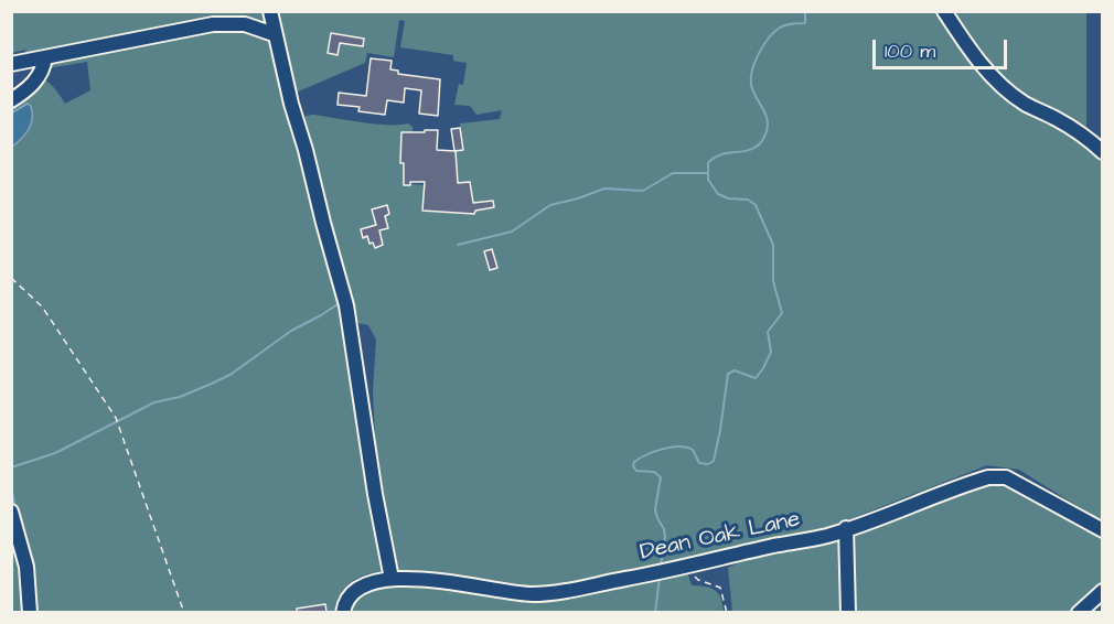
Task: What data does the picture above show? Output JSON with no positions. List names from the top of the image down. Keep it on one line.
{"streets":{"street":["Dean Oak Lane"]},"scale_bar":"100 m"}
